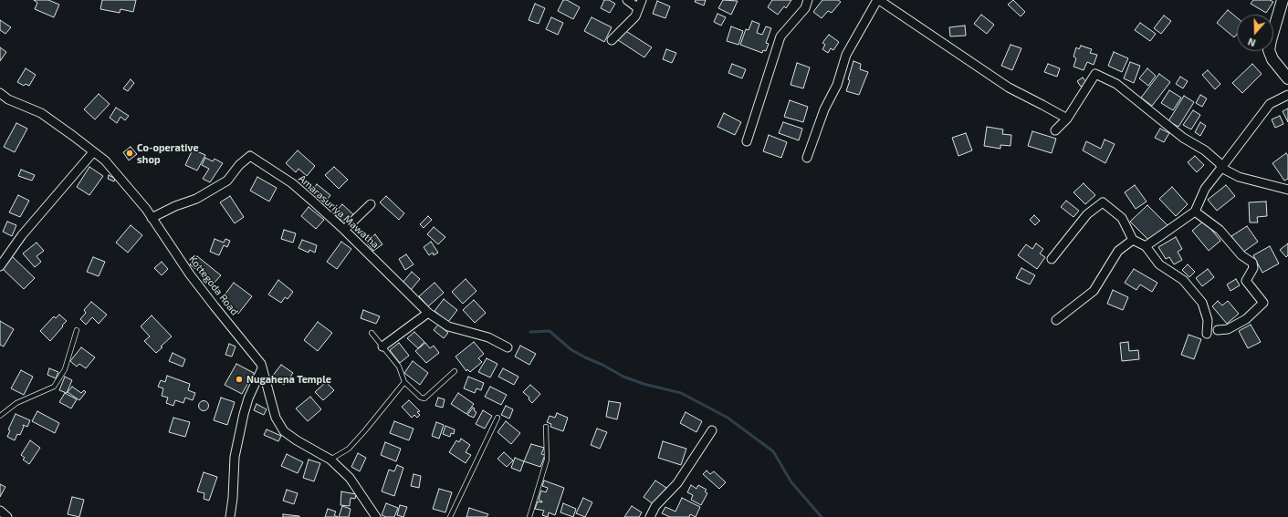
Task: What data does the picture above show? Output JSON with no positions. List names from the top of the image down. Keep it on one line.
{"streets":{"street":["Amarasuriya Mawatha","Kottegoda Road"]},"crossings":[["Amarasuriya Mawatha","Kottegoda Road"]],"places":["Co-operative shop","Nugahena Temple"],"north":"bottom"}
